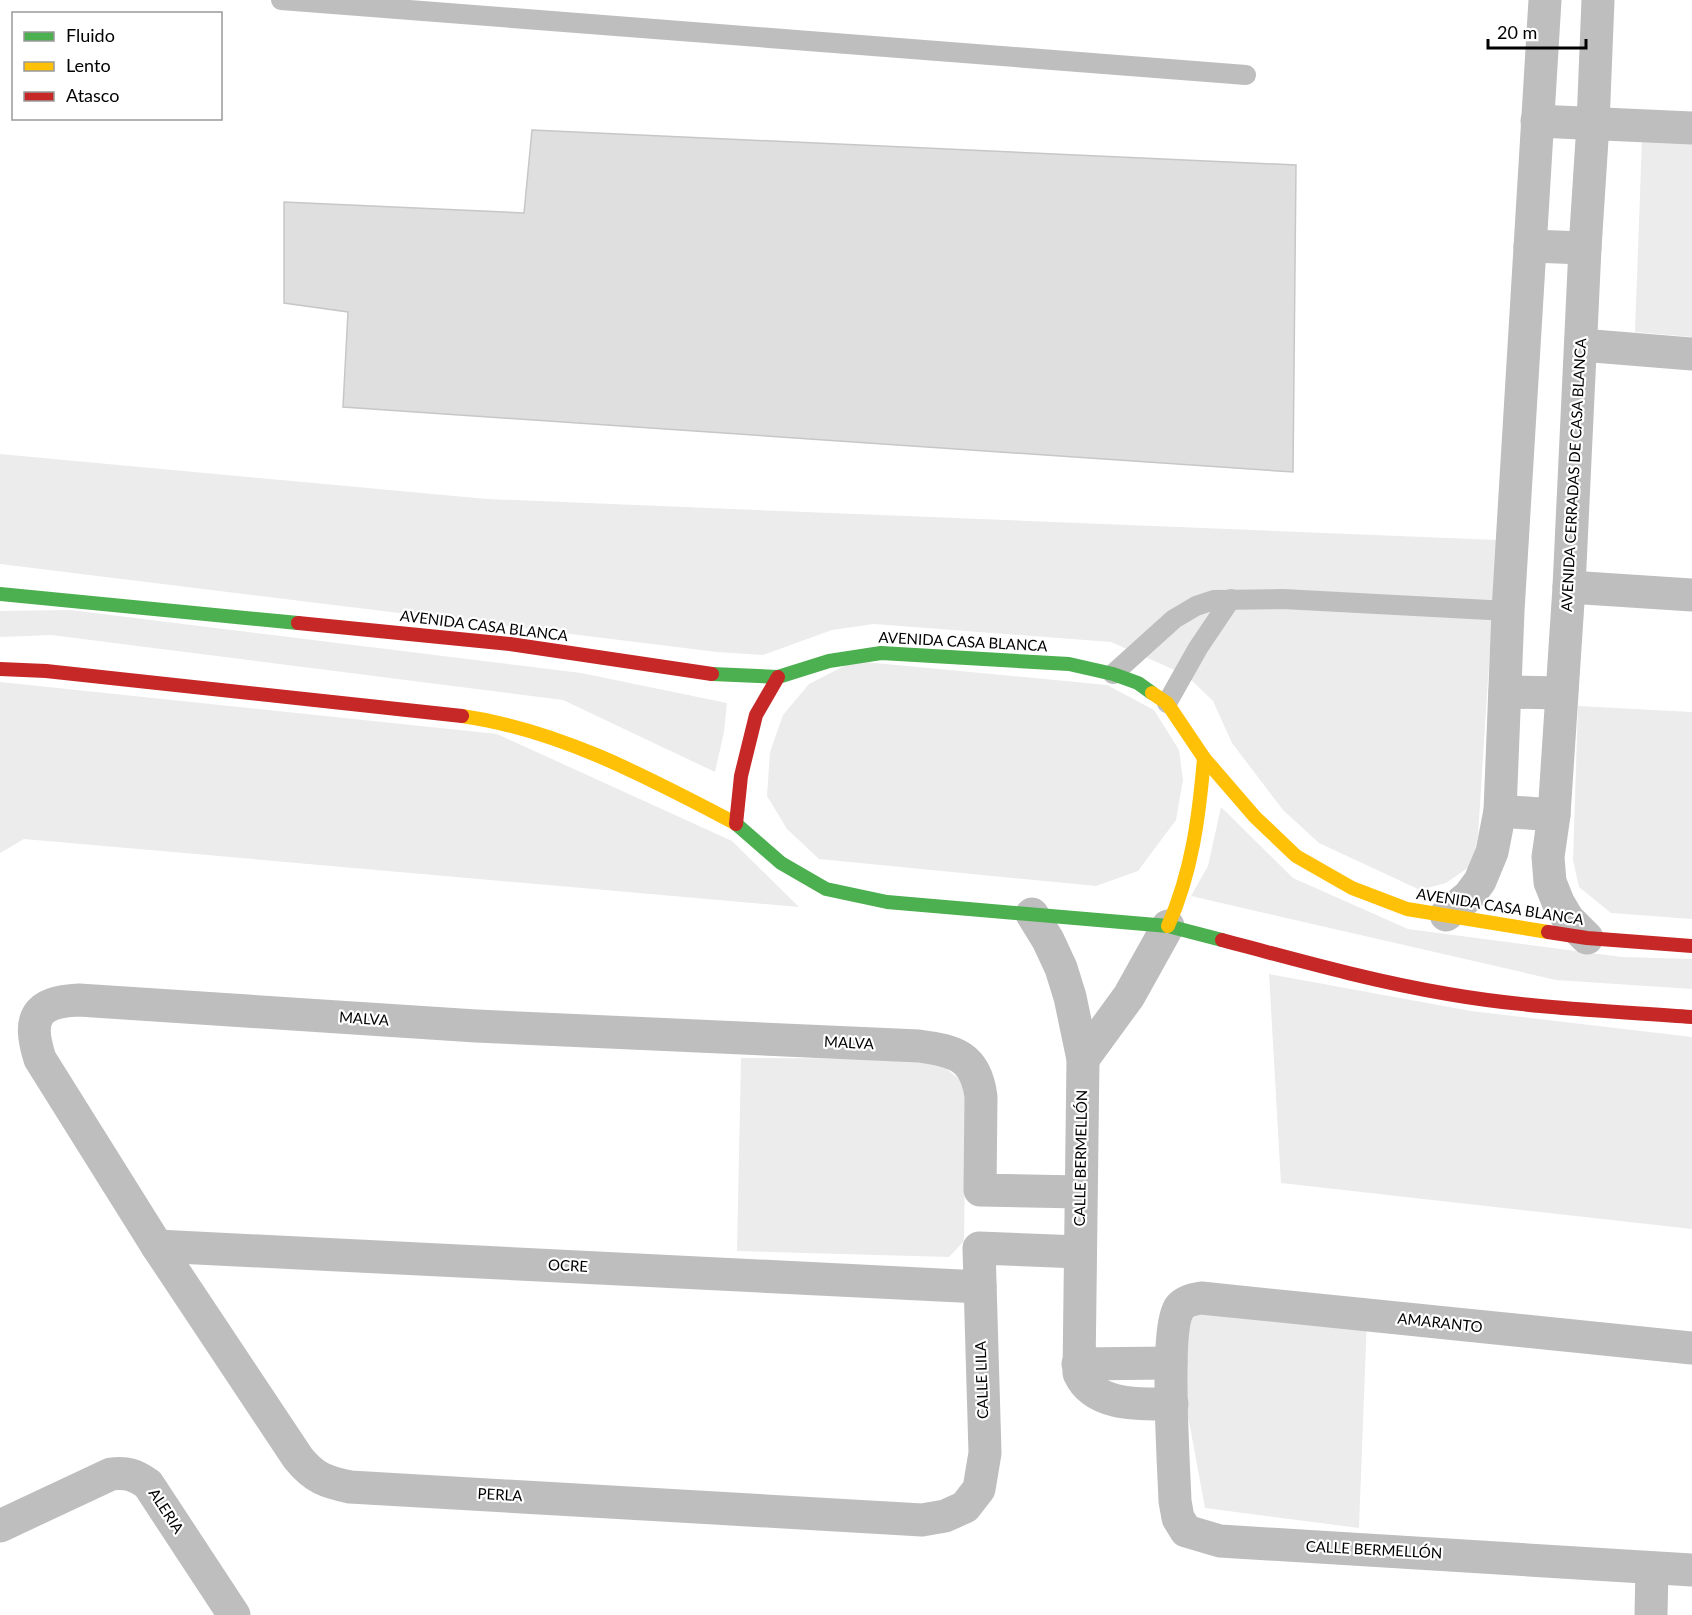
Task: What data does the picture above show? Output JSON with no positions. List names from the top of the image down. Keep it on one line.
{"streets":{"street":["AVENIDA CERRADAS DE CASA BLANCA","AVENIDA CASA BLANCA","MALVA","CALLE BERMELLÓN","OCRE","AMARANTO","CALLE LILA","PERLA","ALERIA"]},"crossings":[["AVENIDA CERRADAS DE CASA BLANCA","AVENIDA CASA BLANCA"],["MALVA","CALLE BERMELLÓN"],["MALVA","OCRE"],["MALVA","PERLA"],["CALLE BERMELLÓN","AMARANTO"],["CALLE BERMELLÓN","CALLE LILA"],["OCRE","CALLE LILA"],["OCRE","PERLA"],["CALLE LILA","PERLA"]],"legend":["Fluido","Lento","Atasco"],"scale_bar":"20 m"}
